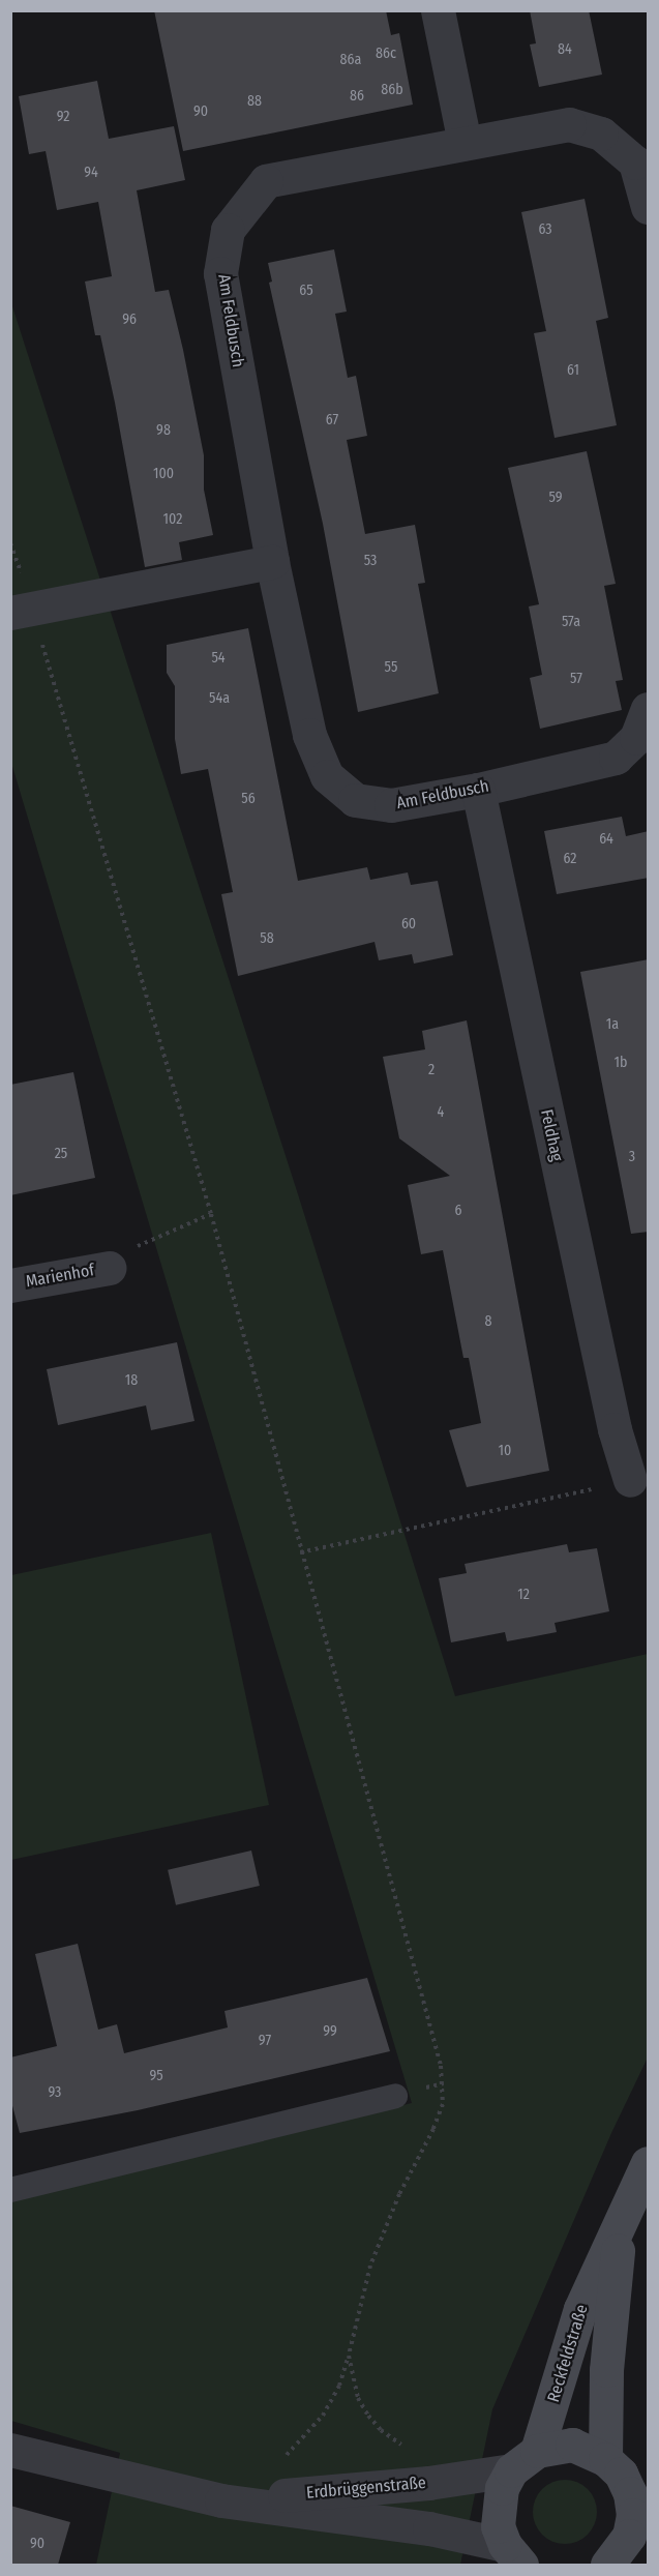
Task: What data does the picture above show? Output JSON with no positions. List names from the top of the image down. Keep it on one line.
{"streets":{"street":["Am Feldbusch","Feldhag","Marienhof","Reckfeldstraße","Erdbrüggenstraße"]},"crossings":[["Am Feldbusch","Feldhag"],["Reckfeldstraße","Erdbrüggenstraße"]],"house_numbers":["84","86c","86a","86b","86","88","90","92","94","63","65","96","61","67","98","100","59","102","53","57a","54","55","57","54a","56","64","62","60","58","1a","1b","2","4","25","3","6","8","18","10","12","99","97","95","93","90"]}
